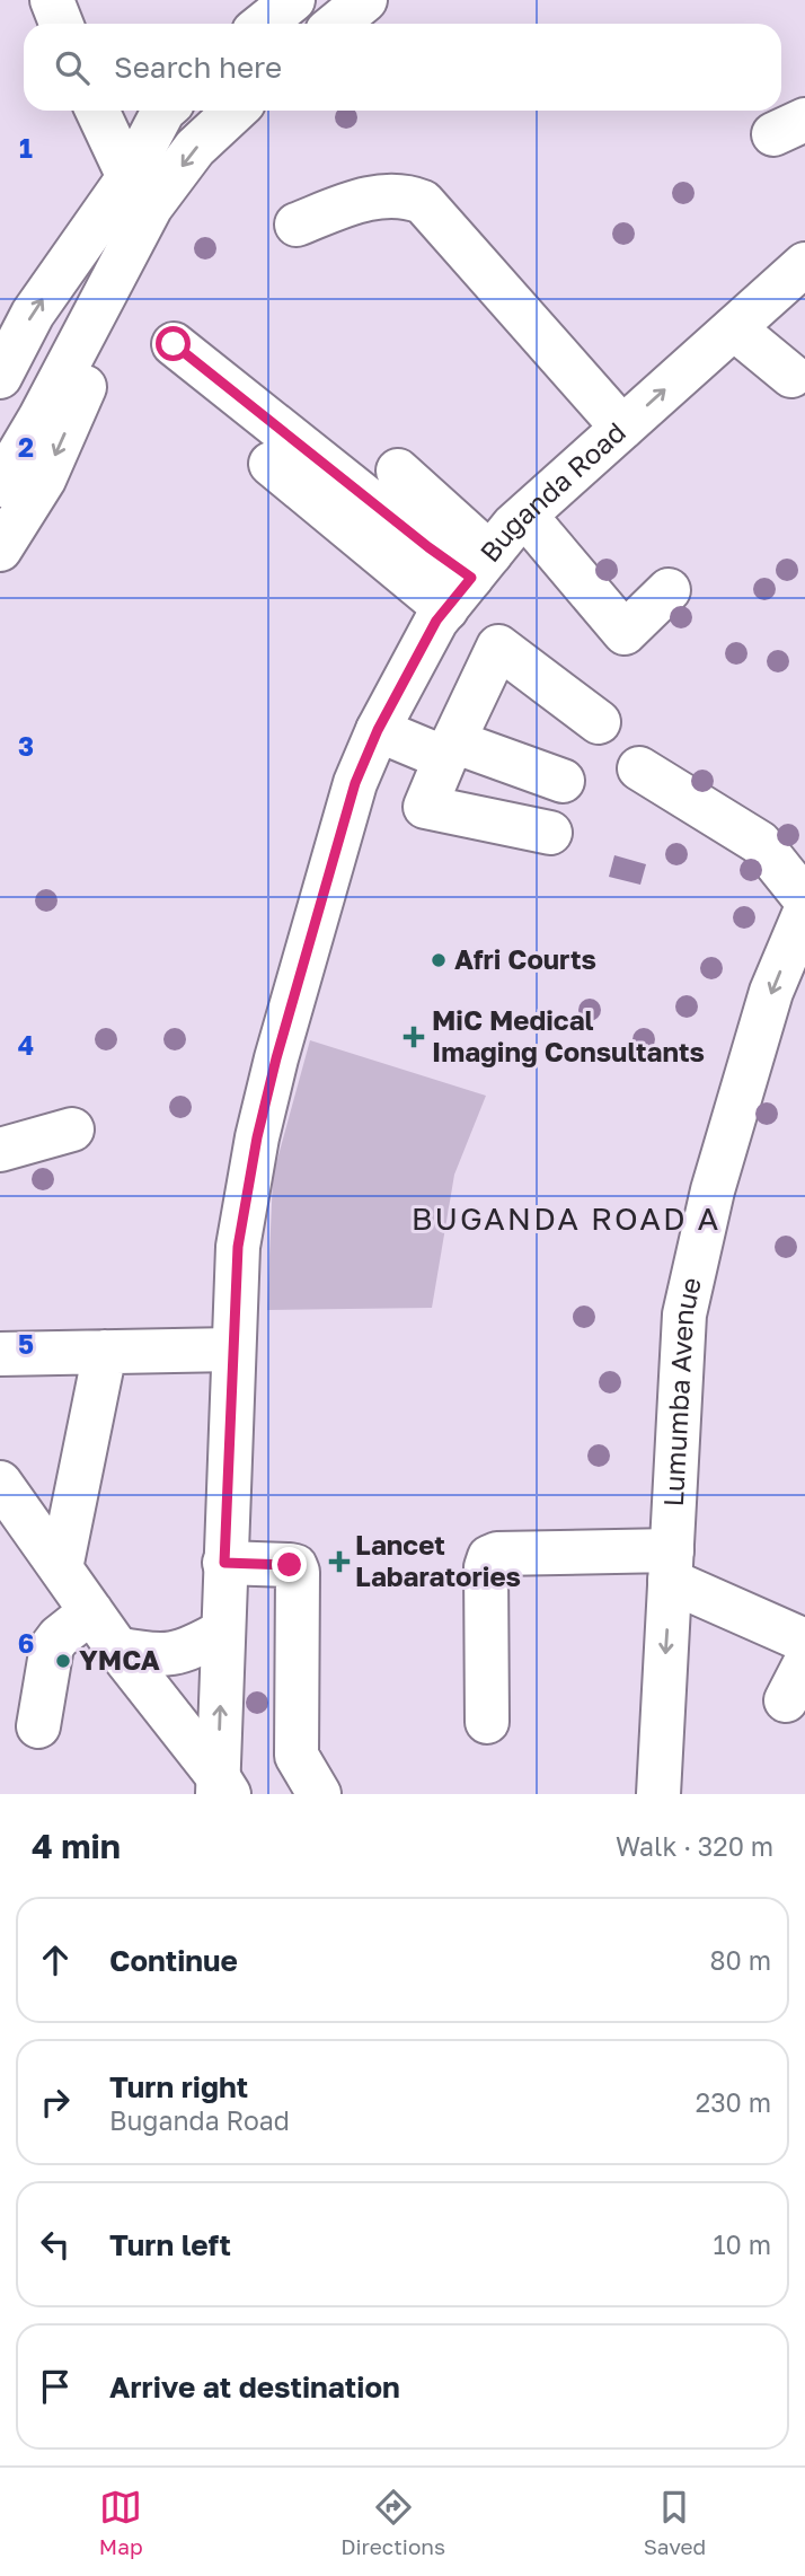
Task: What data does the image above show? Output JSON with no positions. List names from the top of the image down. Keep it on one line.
{"streets":{"main road":["Buganda Road","Lumumba Avenue"]},"one_way":["Lumumba Avenue"],"districts":["BUGANDA ROAD A"],"places":{"other":["Afri Courts","YMCA"],"health":["MiC Medical Imaging Consultants","Lancet Labaratories"]},"page":{"search":"Search here","heading":["4 min","Walk · 320 m"],"list":[["Continue","80 m"],["Turn right","Buganda Road","230 m"],["Turn left","10 m"],"Arrive at destination"],"nav":["Map","Directions","Saved"]},"grid":{"rows":["1","2","3","4","5","6"]}}
